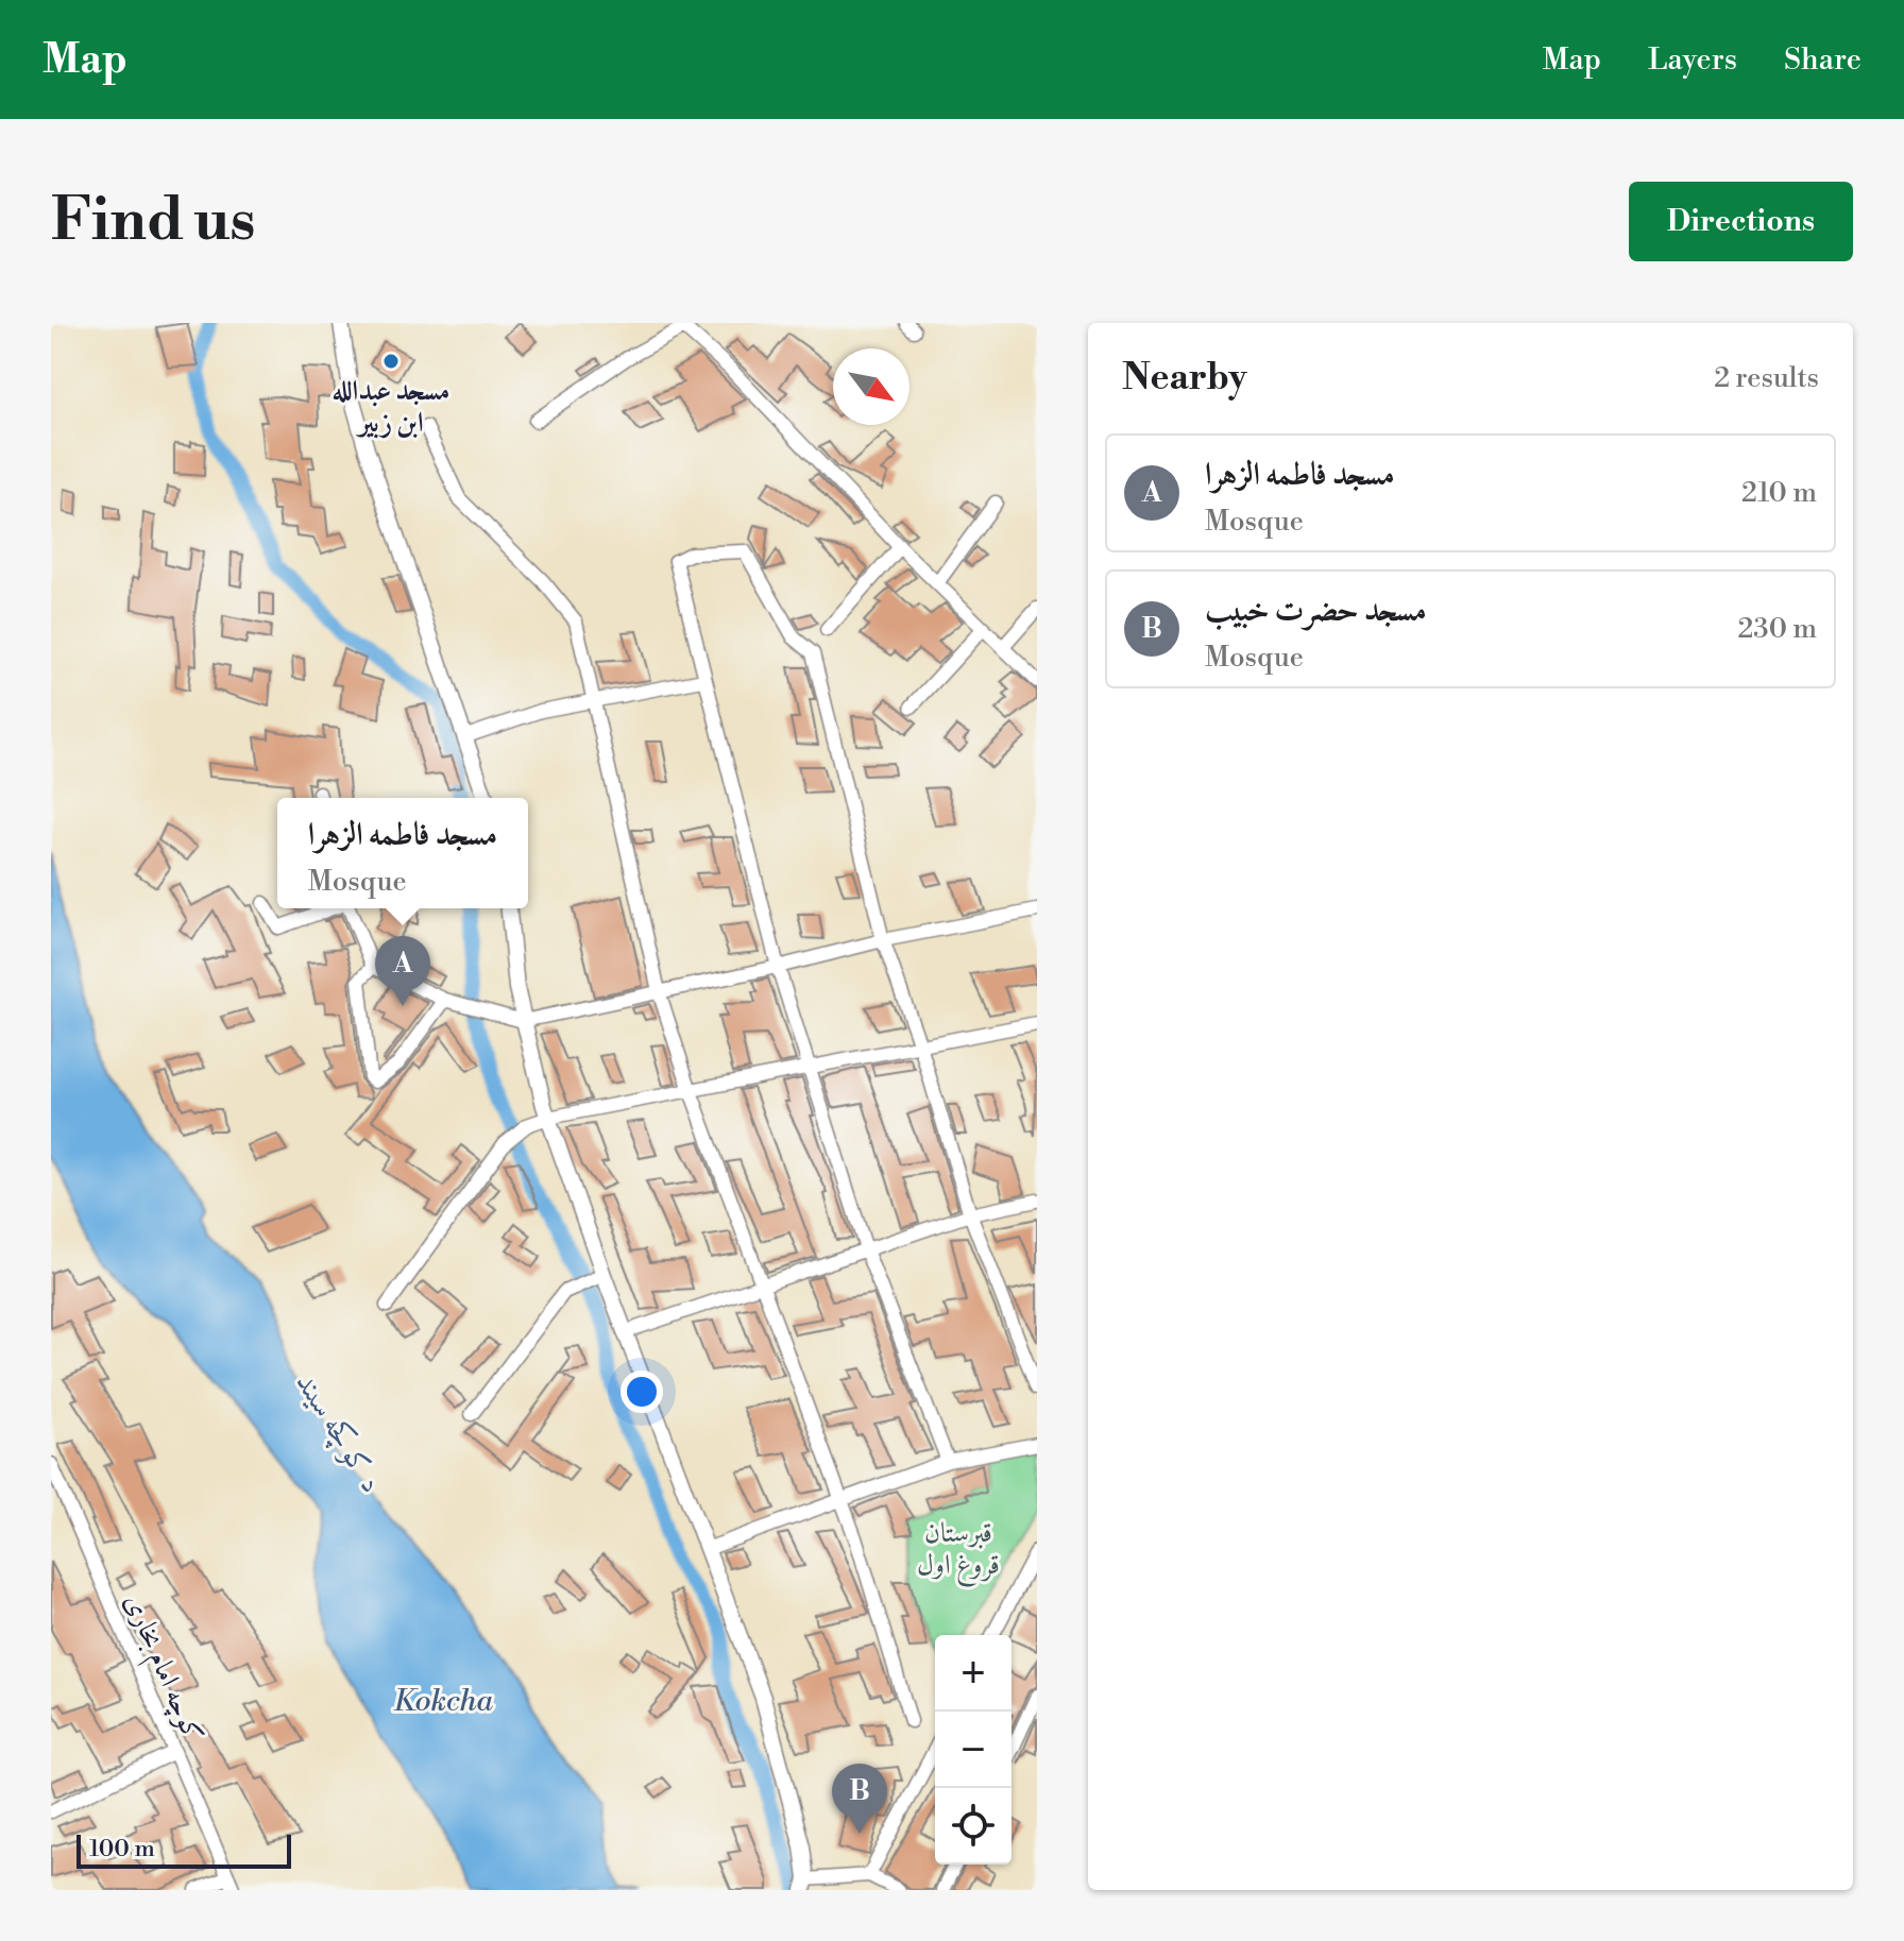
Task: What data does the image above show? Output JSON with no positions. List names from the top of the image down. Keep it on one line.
{"streets":{"street":["کوچه امام بخاری"]},"water":["د کوکچه سیند","Kokcha"],"parks":["قبرستان قروغ اول"],"places":["مسجد عبدالله ابن زبیر"],"scale_bar":"100 m","north":"bottom right","page":{"header":"Map","nav":["Map","Layers","Share"],"buttons":"Directions","title":"Find us","heading":["Nearby","2 results"],"list":[{"mark":"A","name":"مسجد فاطمه الزهرا","note":"Mosque","value":"210 m"},{"mark":"B","name":"مسجد حضرت خبیب","note":"Mosque","value":"230 m"}],"popup":["مسجد فاطمه الزهرا","Mosque"],"pins":["A","B"],"map_buttons":["+","−"],"scale":"100 m"}}
